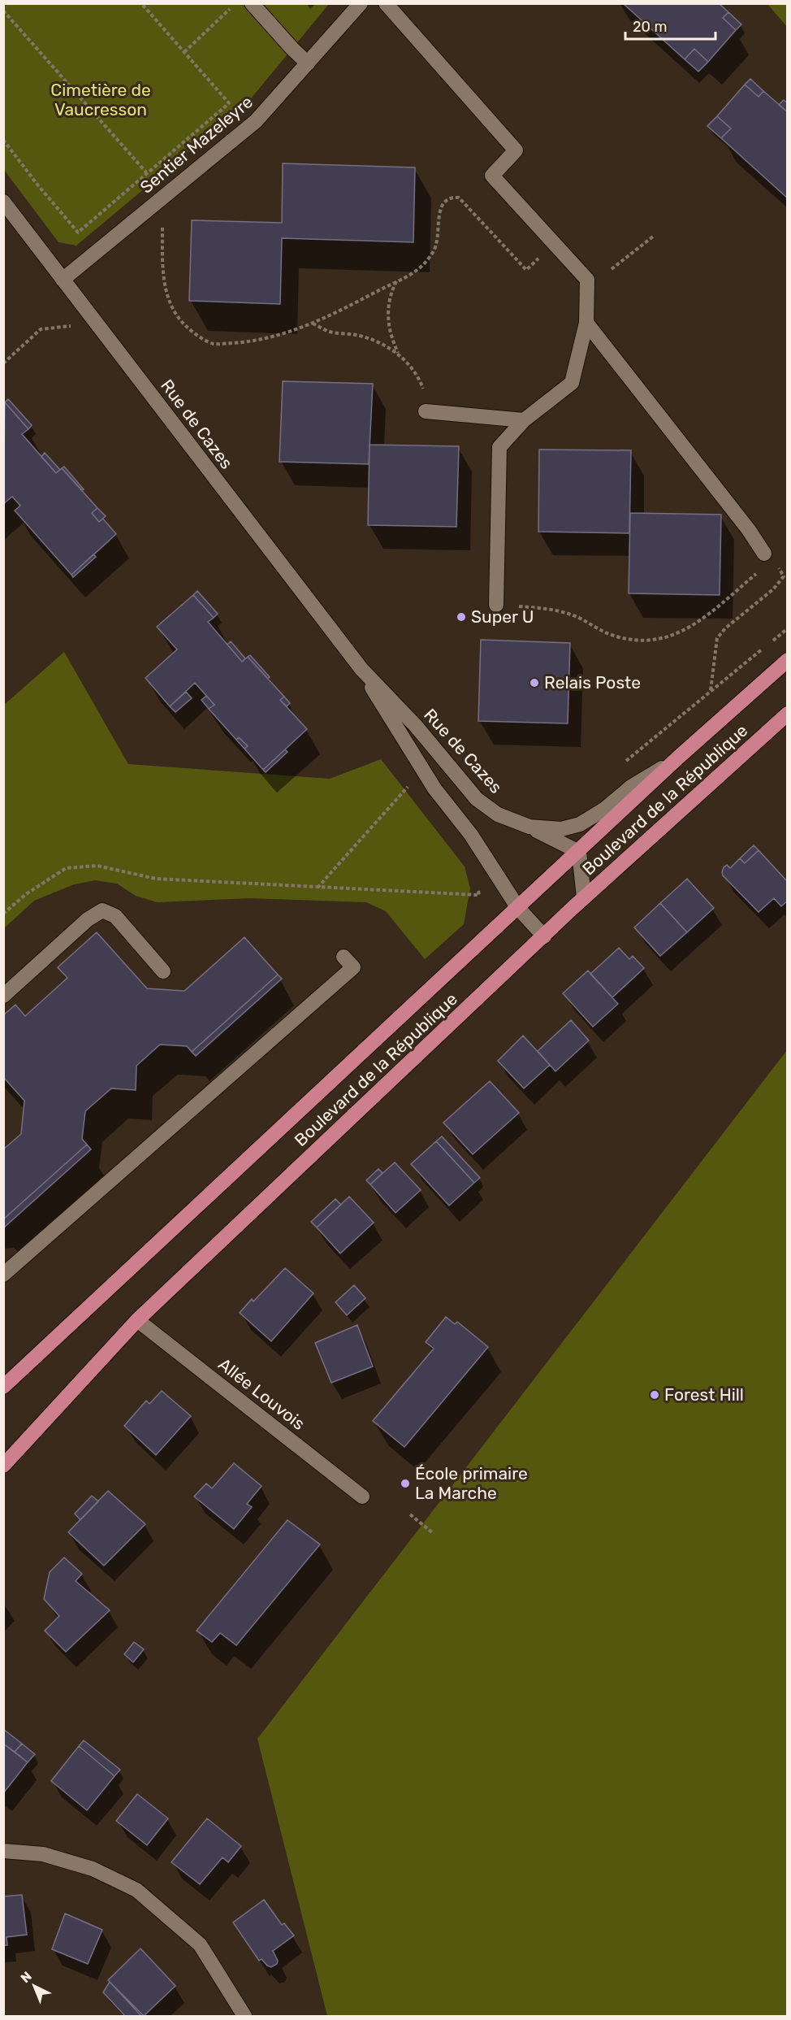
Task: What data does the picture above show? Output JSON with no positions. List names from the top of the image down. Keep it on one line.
{"streets":{"main road":["Boulevard de la République"],"street":["Sentier Mazeleyre","Rue de Cazes","Allée Louvois"]},"crossings":[["Sentier Mazeleyre","Rue de Cazes"],["Rue de Cazes","Boulevard de la République"],["Boulevard de la République","Allée Louvois"]],"parks":["Cimetière de Vaucresson"],"places":["Super U","Relais Poste","Forest Hill","École primaire La Marche"],"scale_bar":"20 m","north":"top left"}
